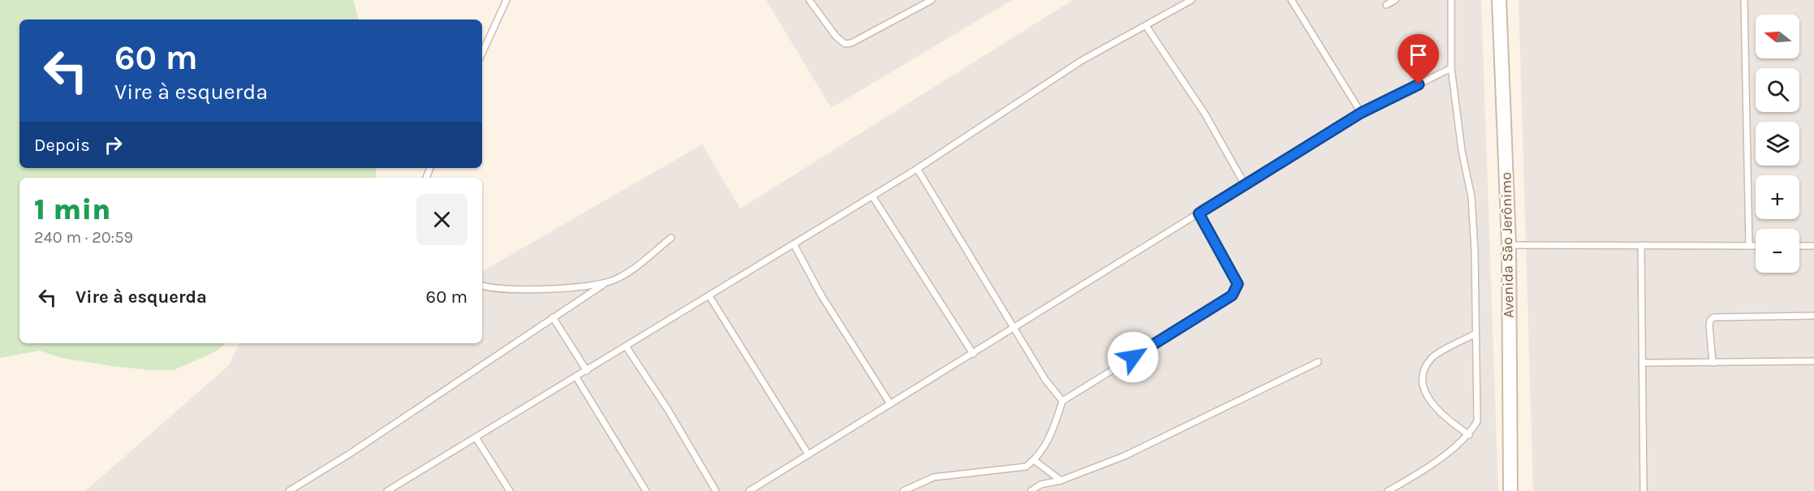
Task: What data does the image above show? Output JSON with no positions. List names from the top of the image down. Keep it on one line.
{"streets":{"street":["Avenida São Jerônimo"]},"north":"left","page":{"map_buttons":["+","−"],"turn":["60 m","Vire à esquerda"],"then":"Depois","heading":["1 min","240 m · 20:59"],"list":[{"name":"Vire à esquerda","value":"60 m"}]}}
